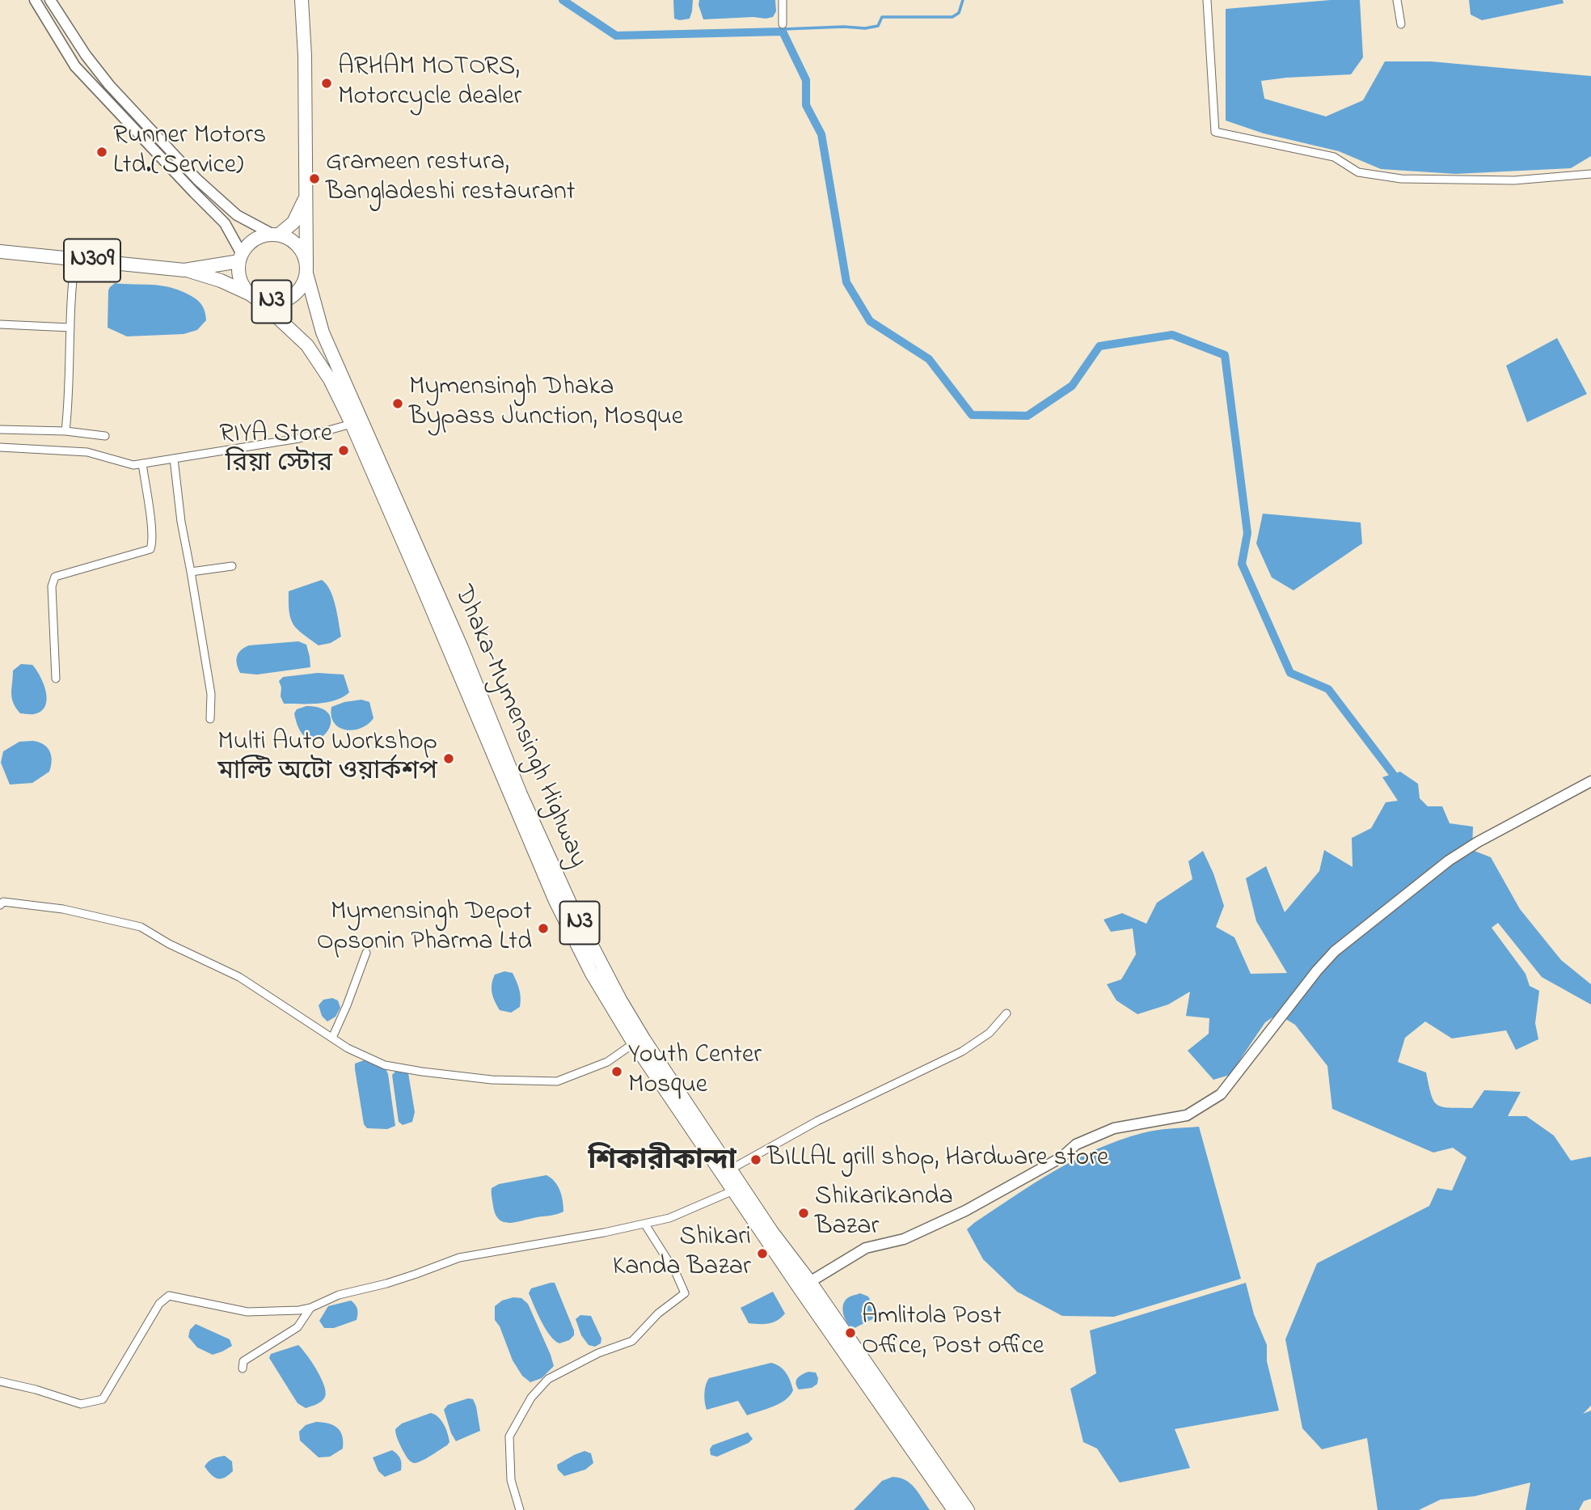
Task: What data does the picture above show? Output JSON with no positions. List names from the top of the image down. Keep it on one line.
{"streets":{"highway":["N309","N3","Dhaka-Mymensingh Highway"]},"crossings":[["N309","N3"],["N309","Dhaka-Mymensingh Highway"],["N3","Dhaka-Mymensingh Highway"]],"districts":["শিকারীকান্দা"],"places":["ARHAM MOTORS, Motorcycle dealer","Runner Motors Ltd.(Service)","Grameen restura, Bangladeshi restaurant","Mymensingh Dhaka Bypass Junction, Mosque","RIYA Store রিয়া স্টোর","Multi Auto Workshop মাল্টি অটো ওয়ার্কশপ","Mymensingh Depot Opsonin Pharma Ltd","Youth Center Mosque","BILLAL grill shop, Hardware store","Shikarikanda Bazar","Shikari Kanda Bazar","Amlitola Post Office, Post office"]}
